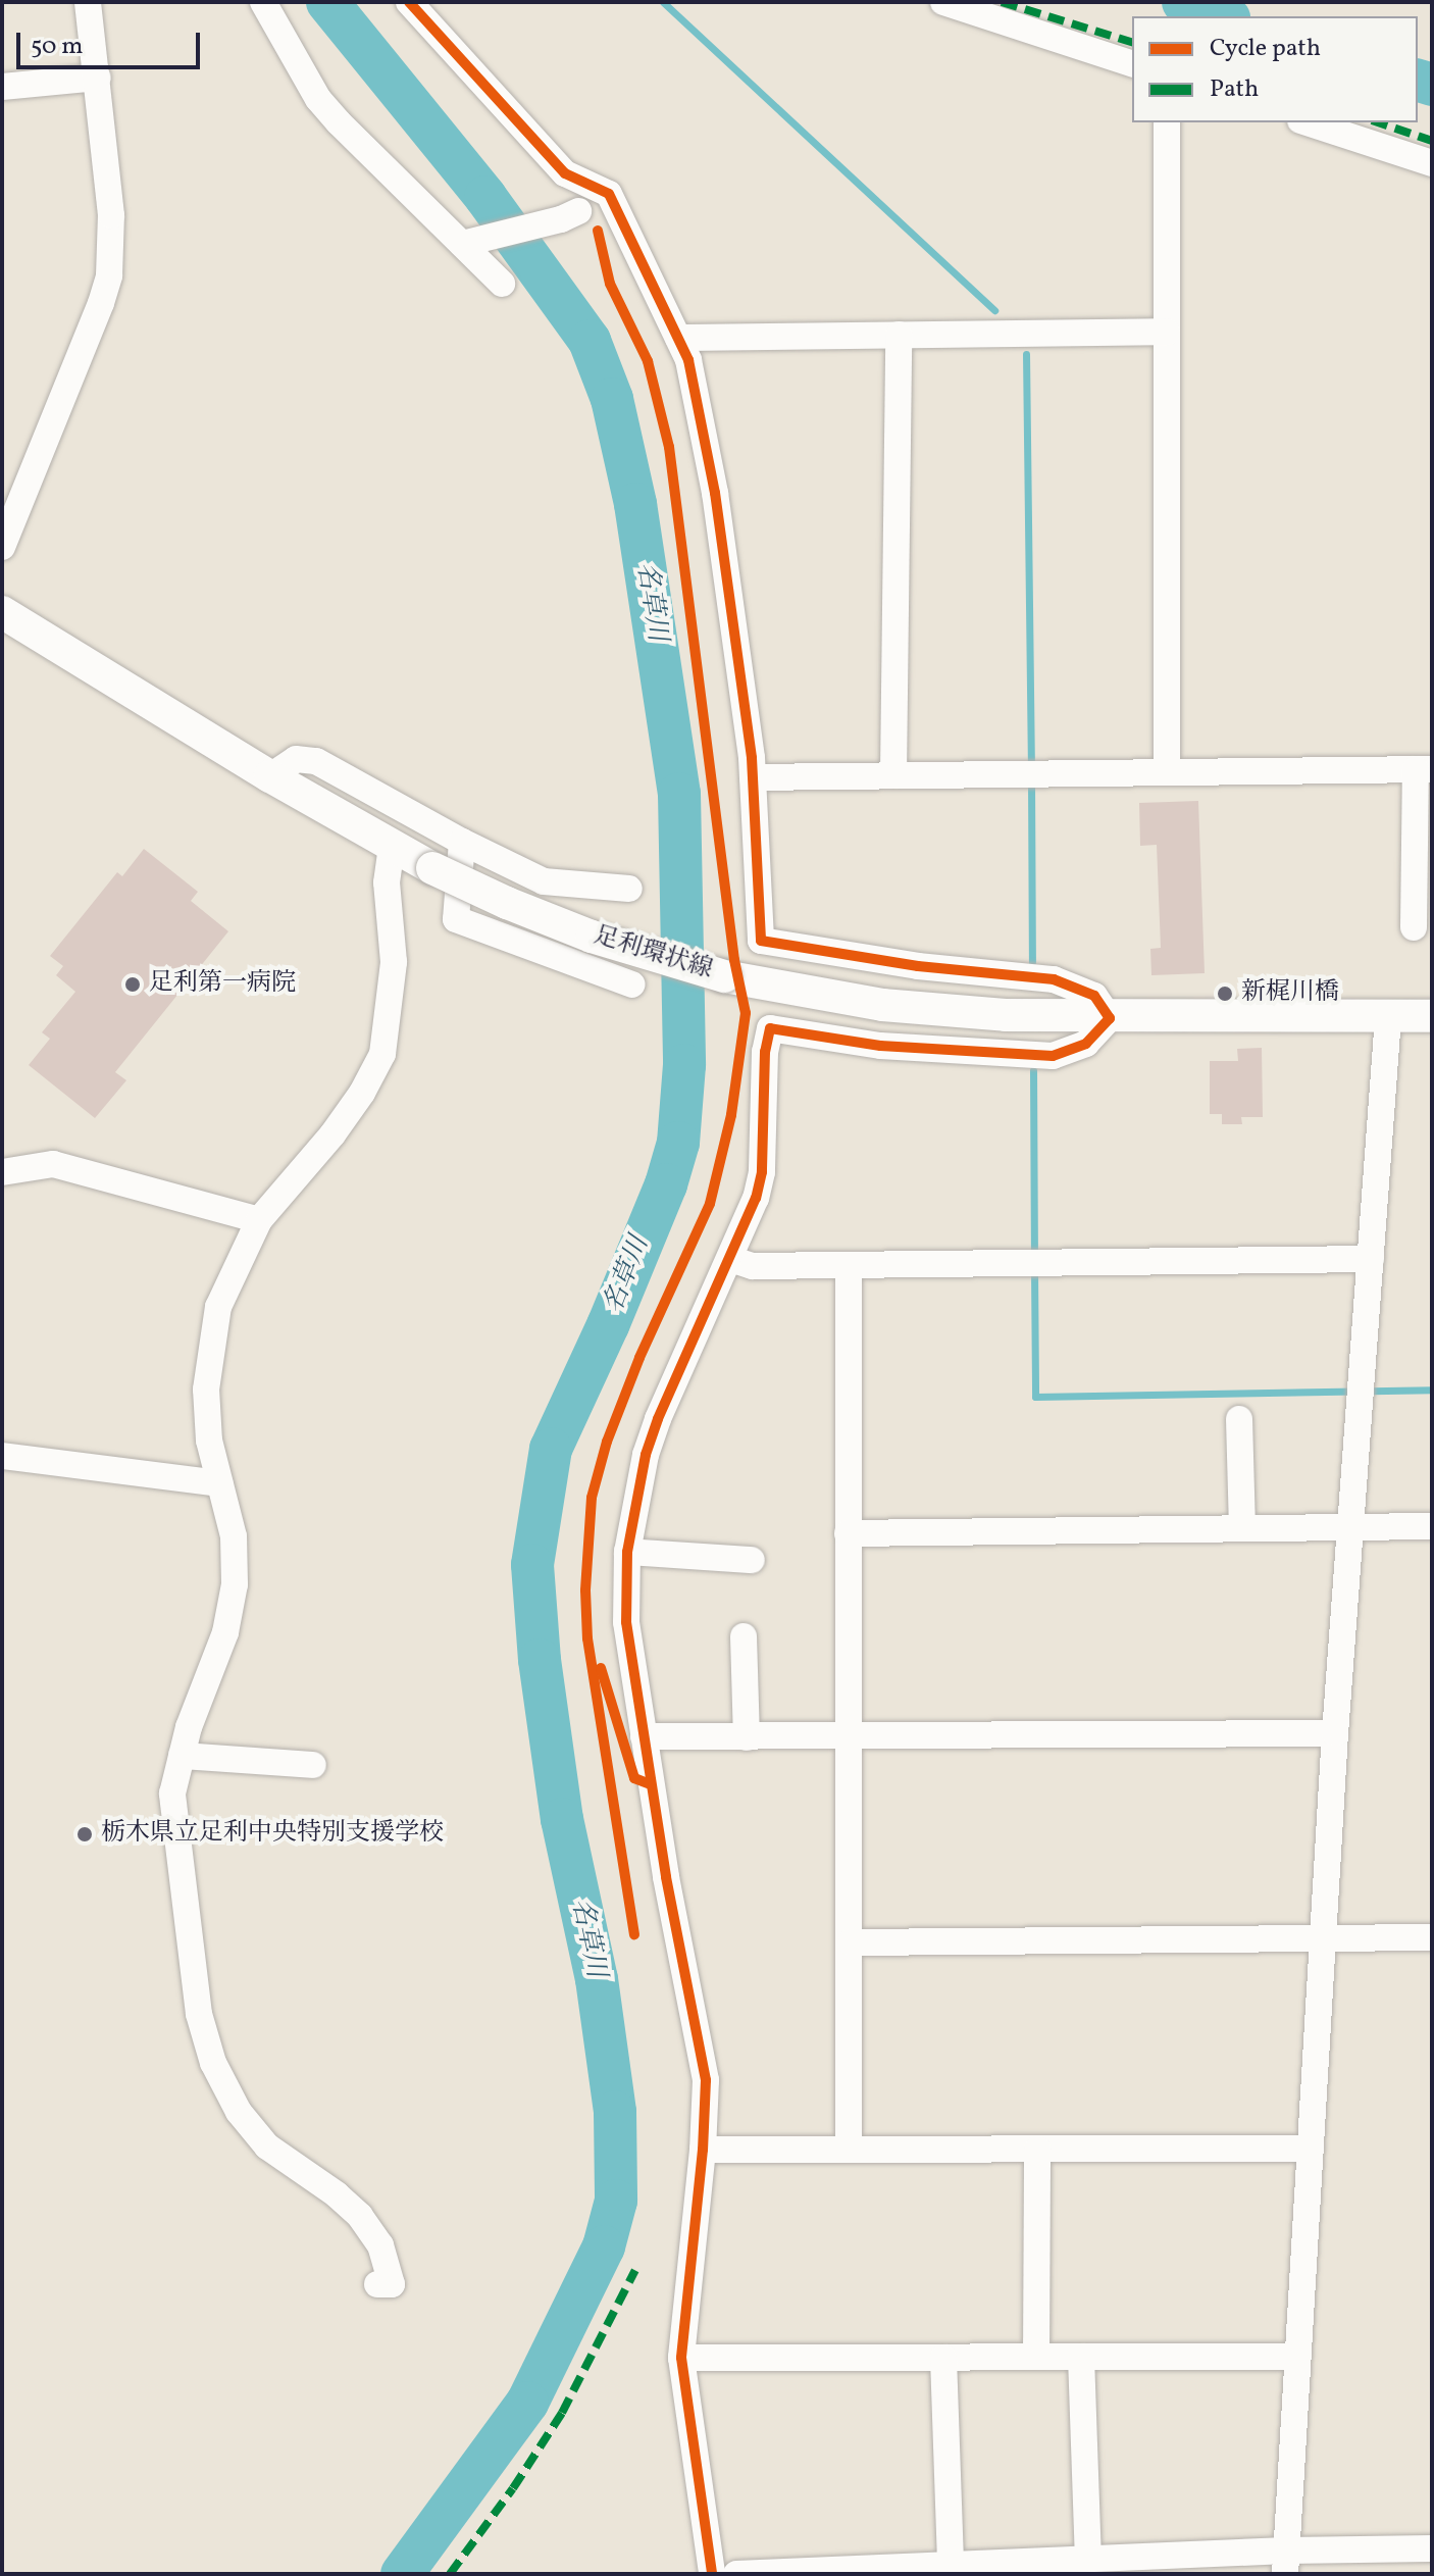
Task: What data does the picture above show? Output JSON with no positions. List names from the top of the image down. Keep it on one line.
{"streets":{"main road":["足利環状線"]},"water":["名草川"],"places":["足利第一病院","新梶川橋","栃木県立足利中央特別支援学校"],"legend":["Cycle path","Path"],"scale_bar":"50 m"}
